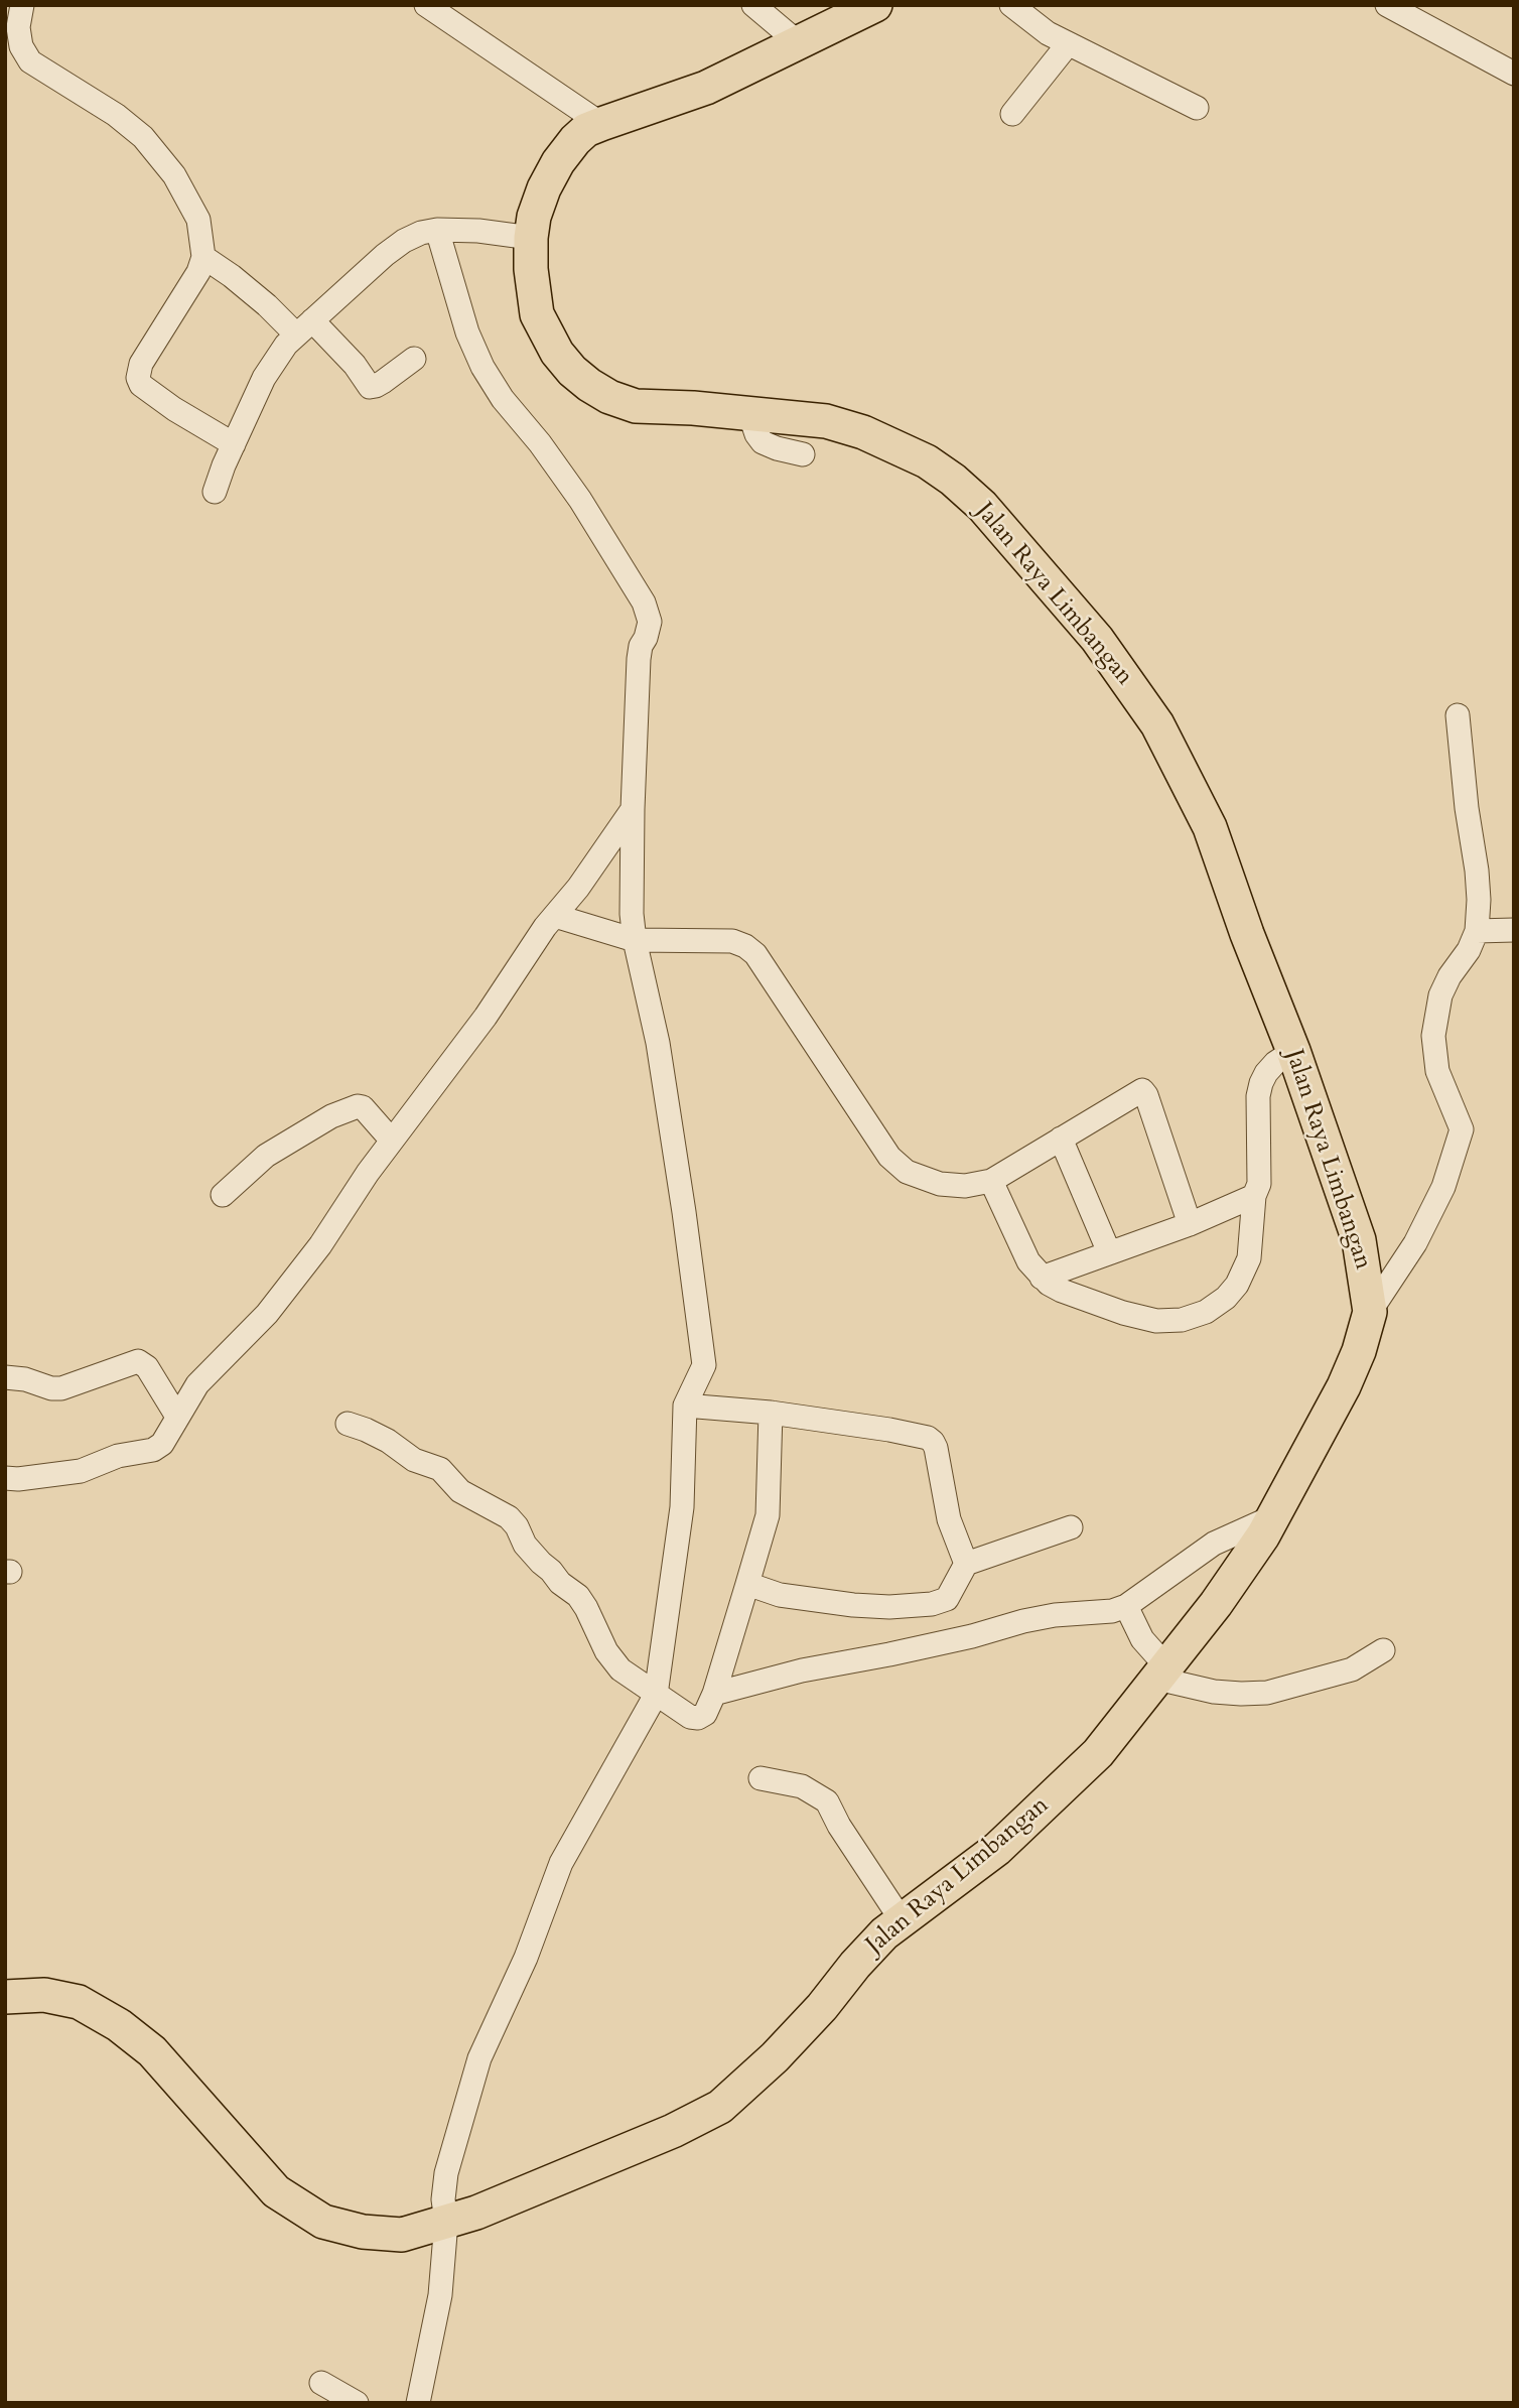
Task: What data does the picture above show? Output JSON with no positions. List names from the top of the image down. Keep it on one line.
{"streets":{"highway":["Jalan Raya Limbangan"]}}
